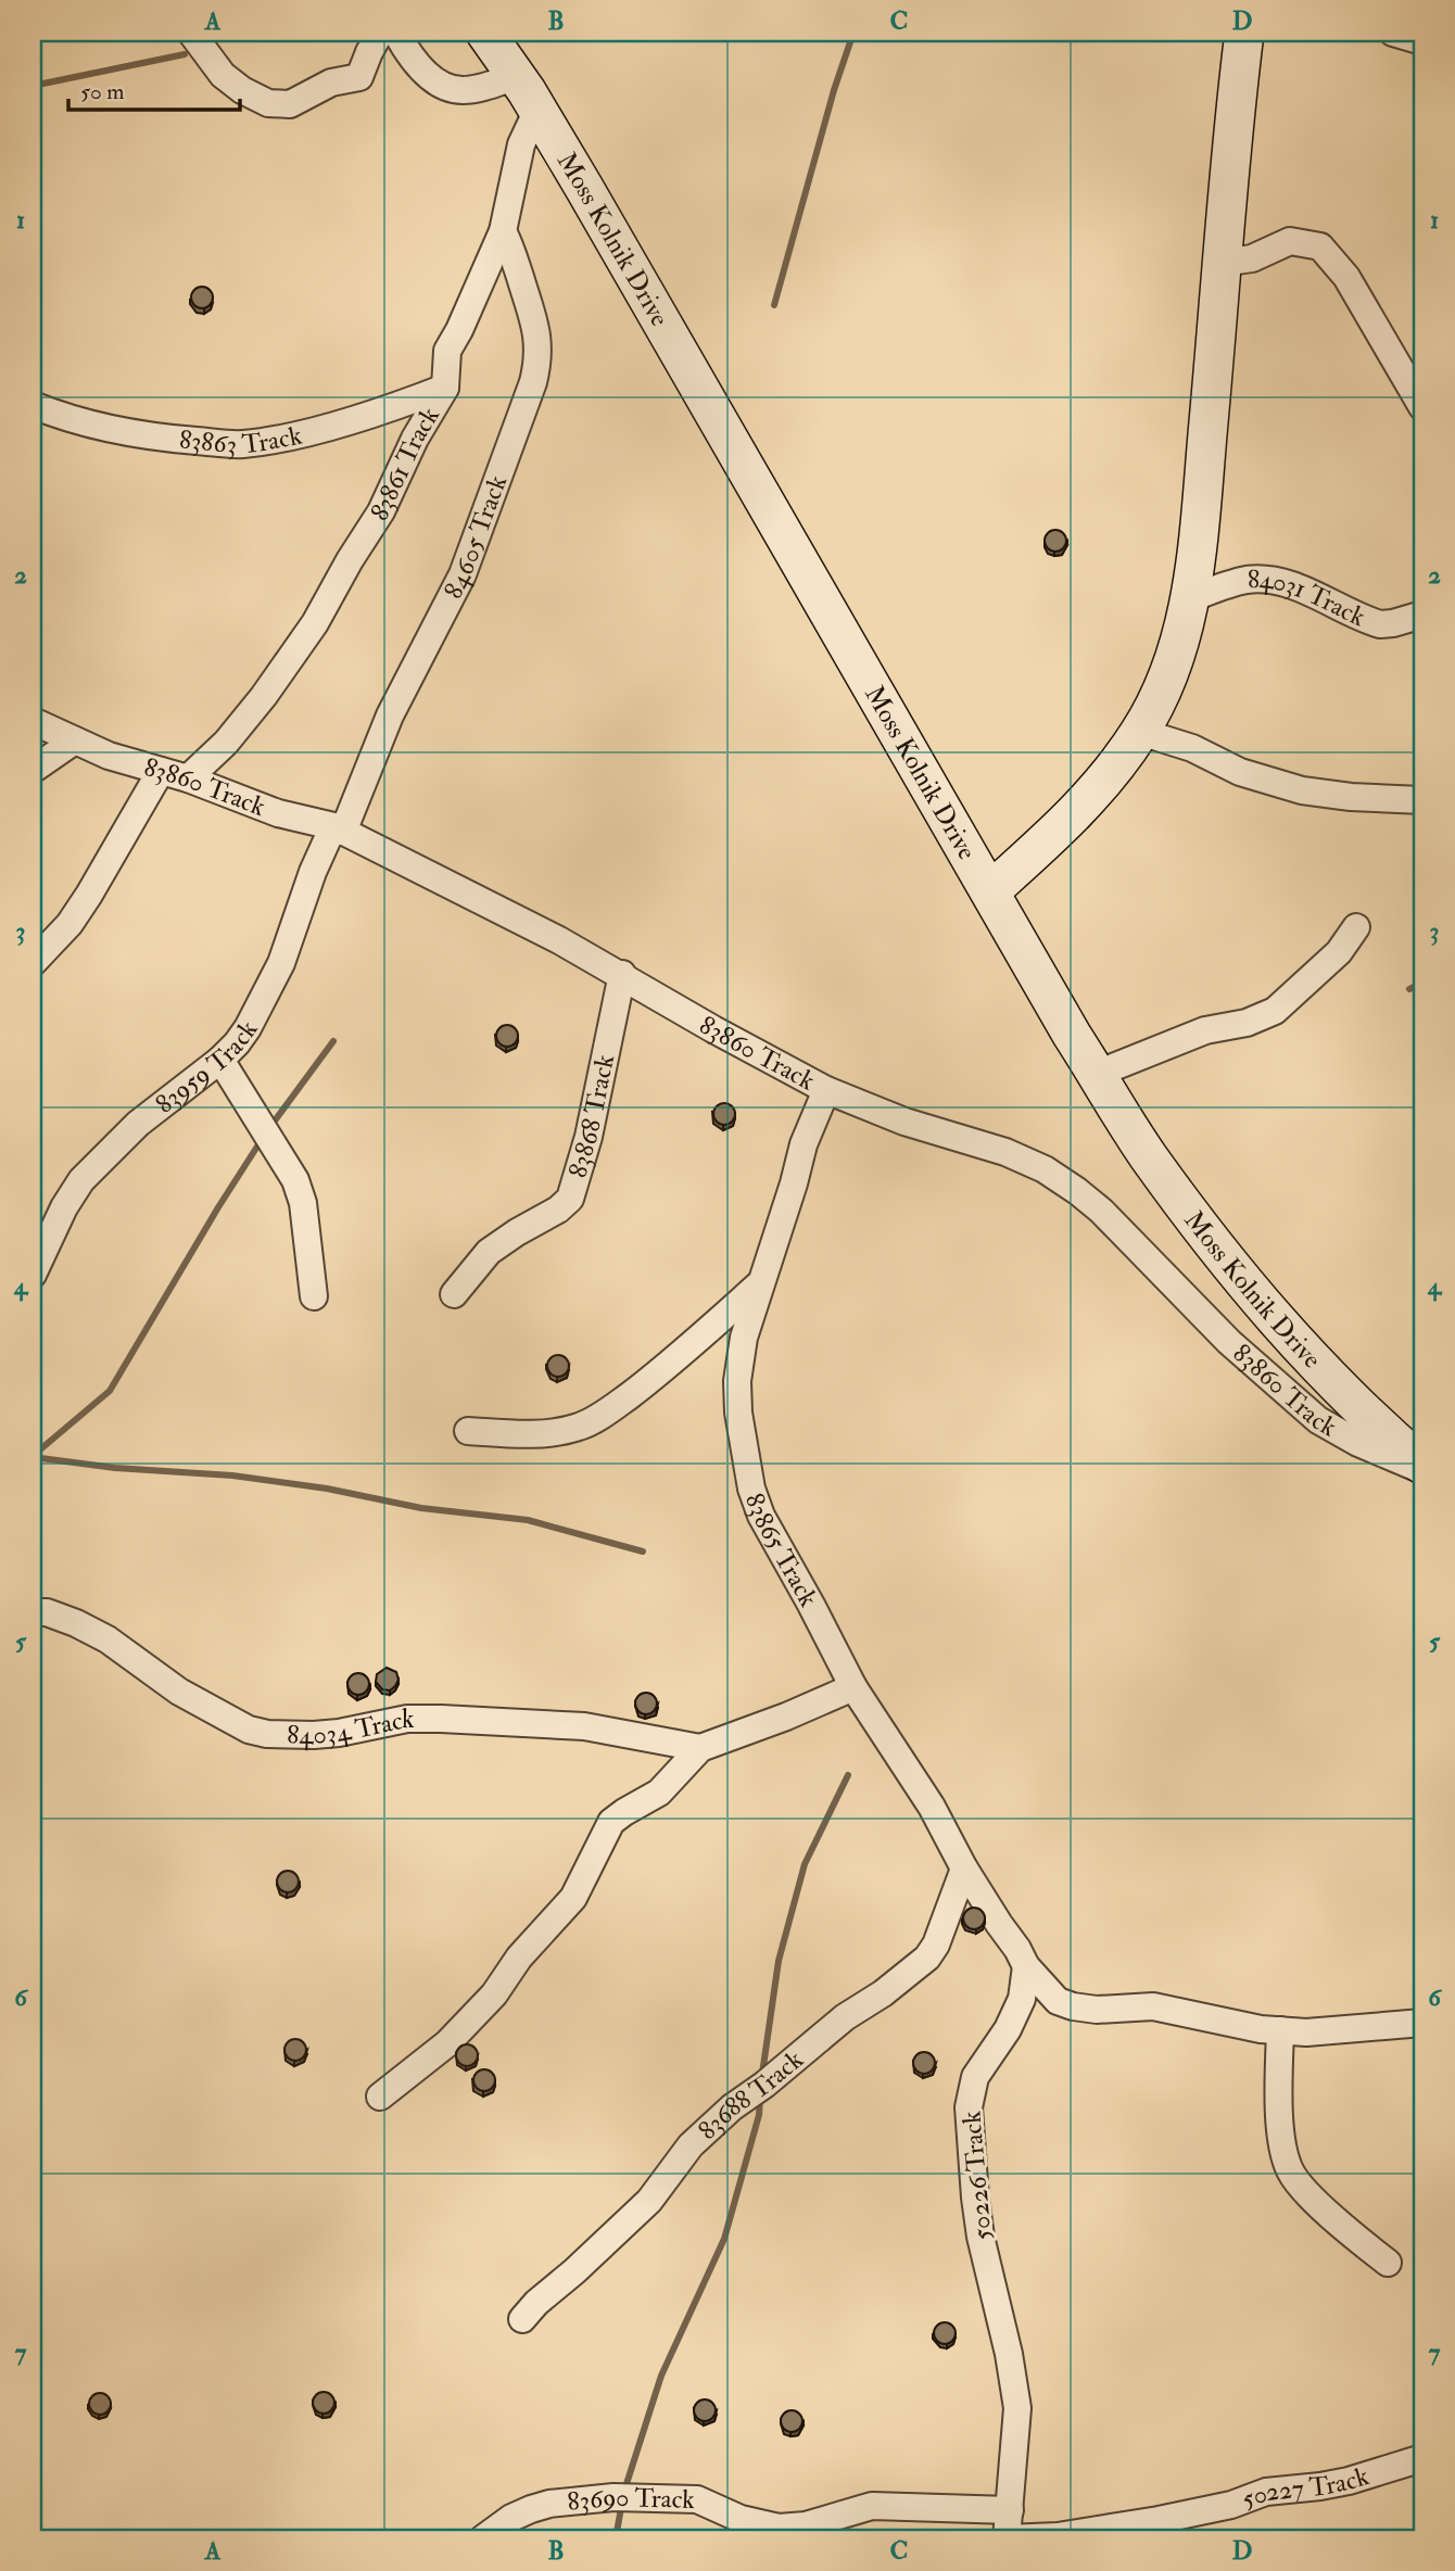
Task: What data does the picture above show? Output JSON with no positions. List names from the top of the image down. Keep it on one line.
{"streets":{"main road":["Moss Kolnik Drive"],"street":["83863 Track","83861 Track","84605 Track","84031 Track","83860 Track","83959 Track","83868 Track","83865 Track","84034 Track","83688 Track","50226 Track","50227 Track","83690 Track"]},"crossings":[["Moss Kolnik Drive","83861 Track"],["83863 Track","83861 Track"],["83861 Track","84605 Track"],["83861 Track","83860 Track"],["84605 Track","83860 Track"],["84605 Track","83959 Track"],["83860 Track","83959 Track"],["83860 Track","83868 Track"],["83860 Track","83865 Track"],["83865 Track","83688 Track"],["83865 Track","50226 Track"],["50226 Track","50227 Track"],["50226 Track","83690 Track"]],"scale_bar":"50 m","grid":{"columns":["A","B","C","D"],"rows":["1","2","3","4","5","6","7"]}}
